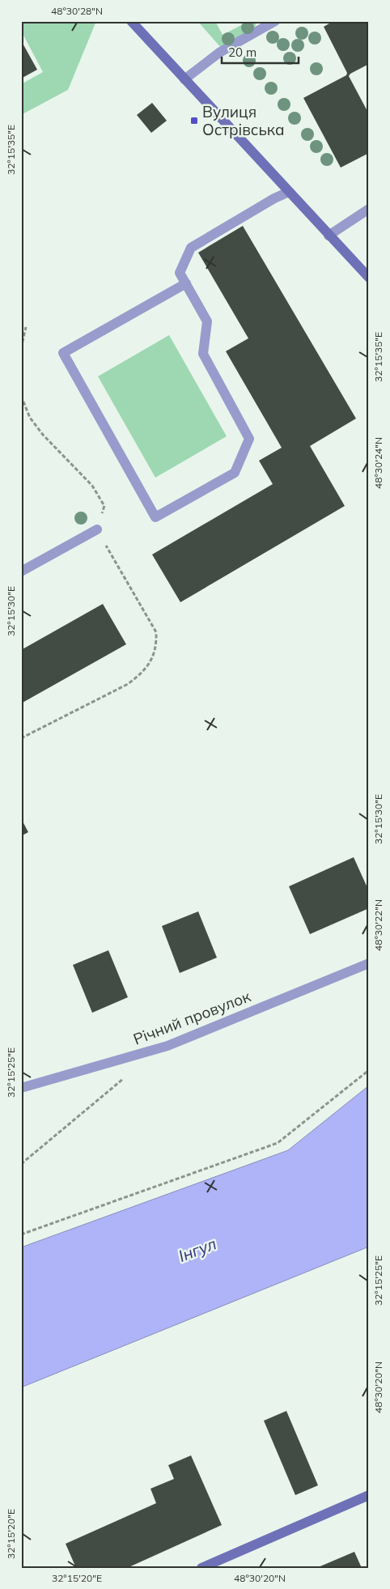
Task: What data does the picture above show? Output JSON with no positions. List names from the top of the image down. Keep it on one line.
{"streets":{"street":["Річний провулок"]},"water":["Інгул"],"places":{"transit":["Вулиця Острівська"]},"scale_bar":"20 m","coordinates":["48°30'28\"N","32°15'35\"E","48°30'24\"N","32°15'30\"E","48°30'22\"N","32°15'25\"E","48°30'20\"N","32°15'20\"E"]}
